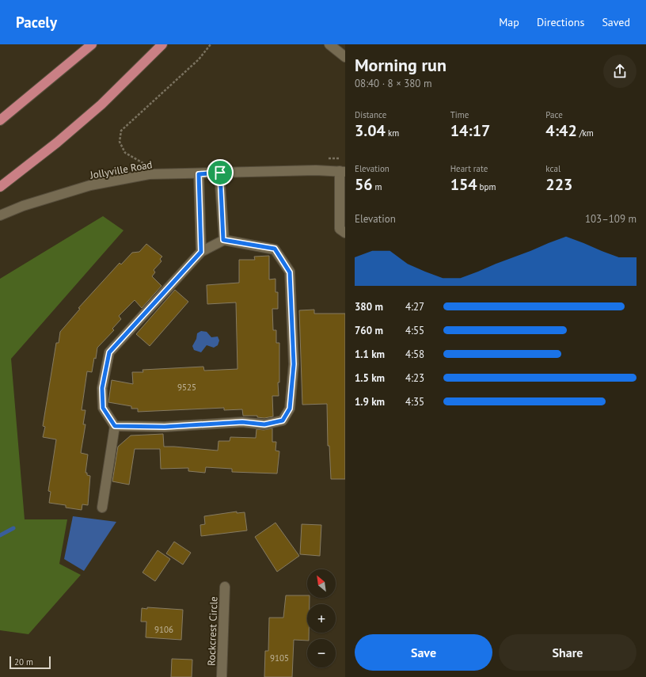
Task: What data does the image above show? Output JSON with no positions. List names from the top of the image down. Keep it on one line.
{"streets":{"street":["Jollyville Road","Rockcrest Circle"]},"house_numbers":["9525","9106","9105"],"scale_bar":"20 m","north":"top left","page":{"header":"Pacely","nav":["Map","Directions","Saved"],"heading":["Morning run","08:40 · 8 × 380 m"],"stats":[["Distance","3.04 km"],["Time","14:17"],["Pace","4:42 /km"],["Elevation","56 m"],["Heart rate","154 bpm"],["kcal","223"]],"chart":["Elevation","103–109 m"],"list":[{"name":"380 m","note":"4:27"},{"name":"760 m","note":"4:55"},{"name":"1.1 km","note":"4:58"},{"name":"1.5 km","note":"4:23"},{"name":"1.9 km","note":"4:35"}],"map_buttons":["+","−"],"buttons":["Save","Share"],"scale":"20 m"}}
